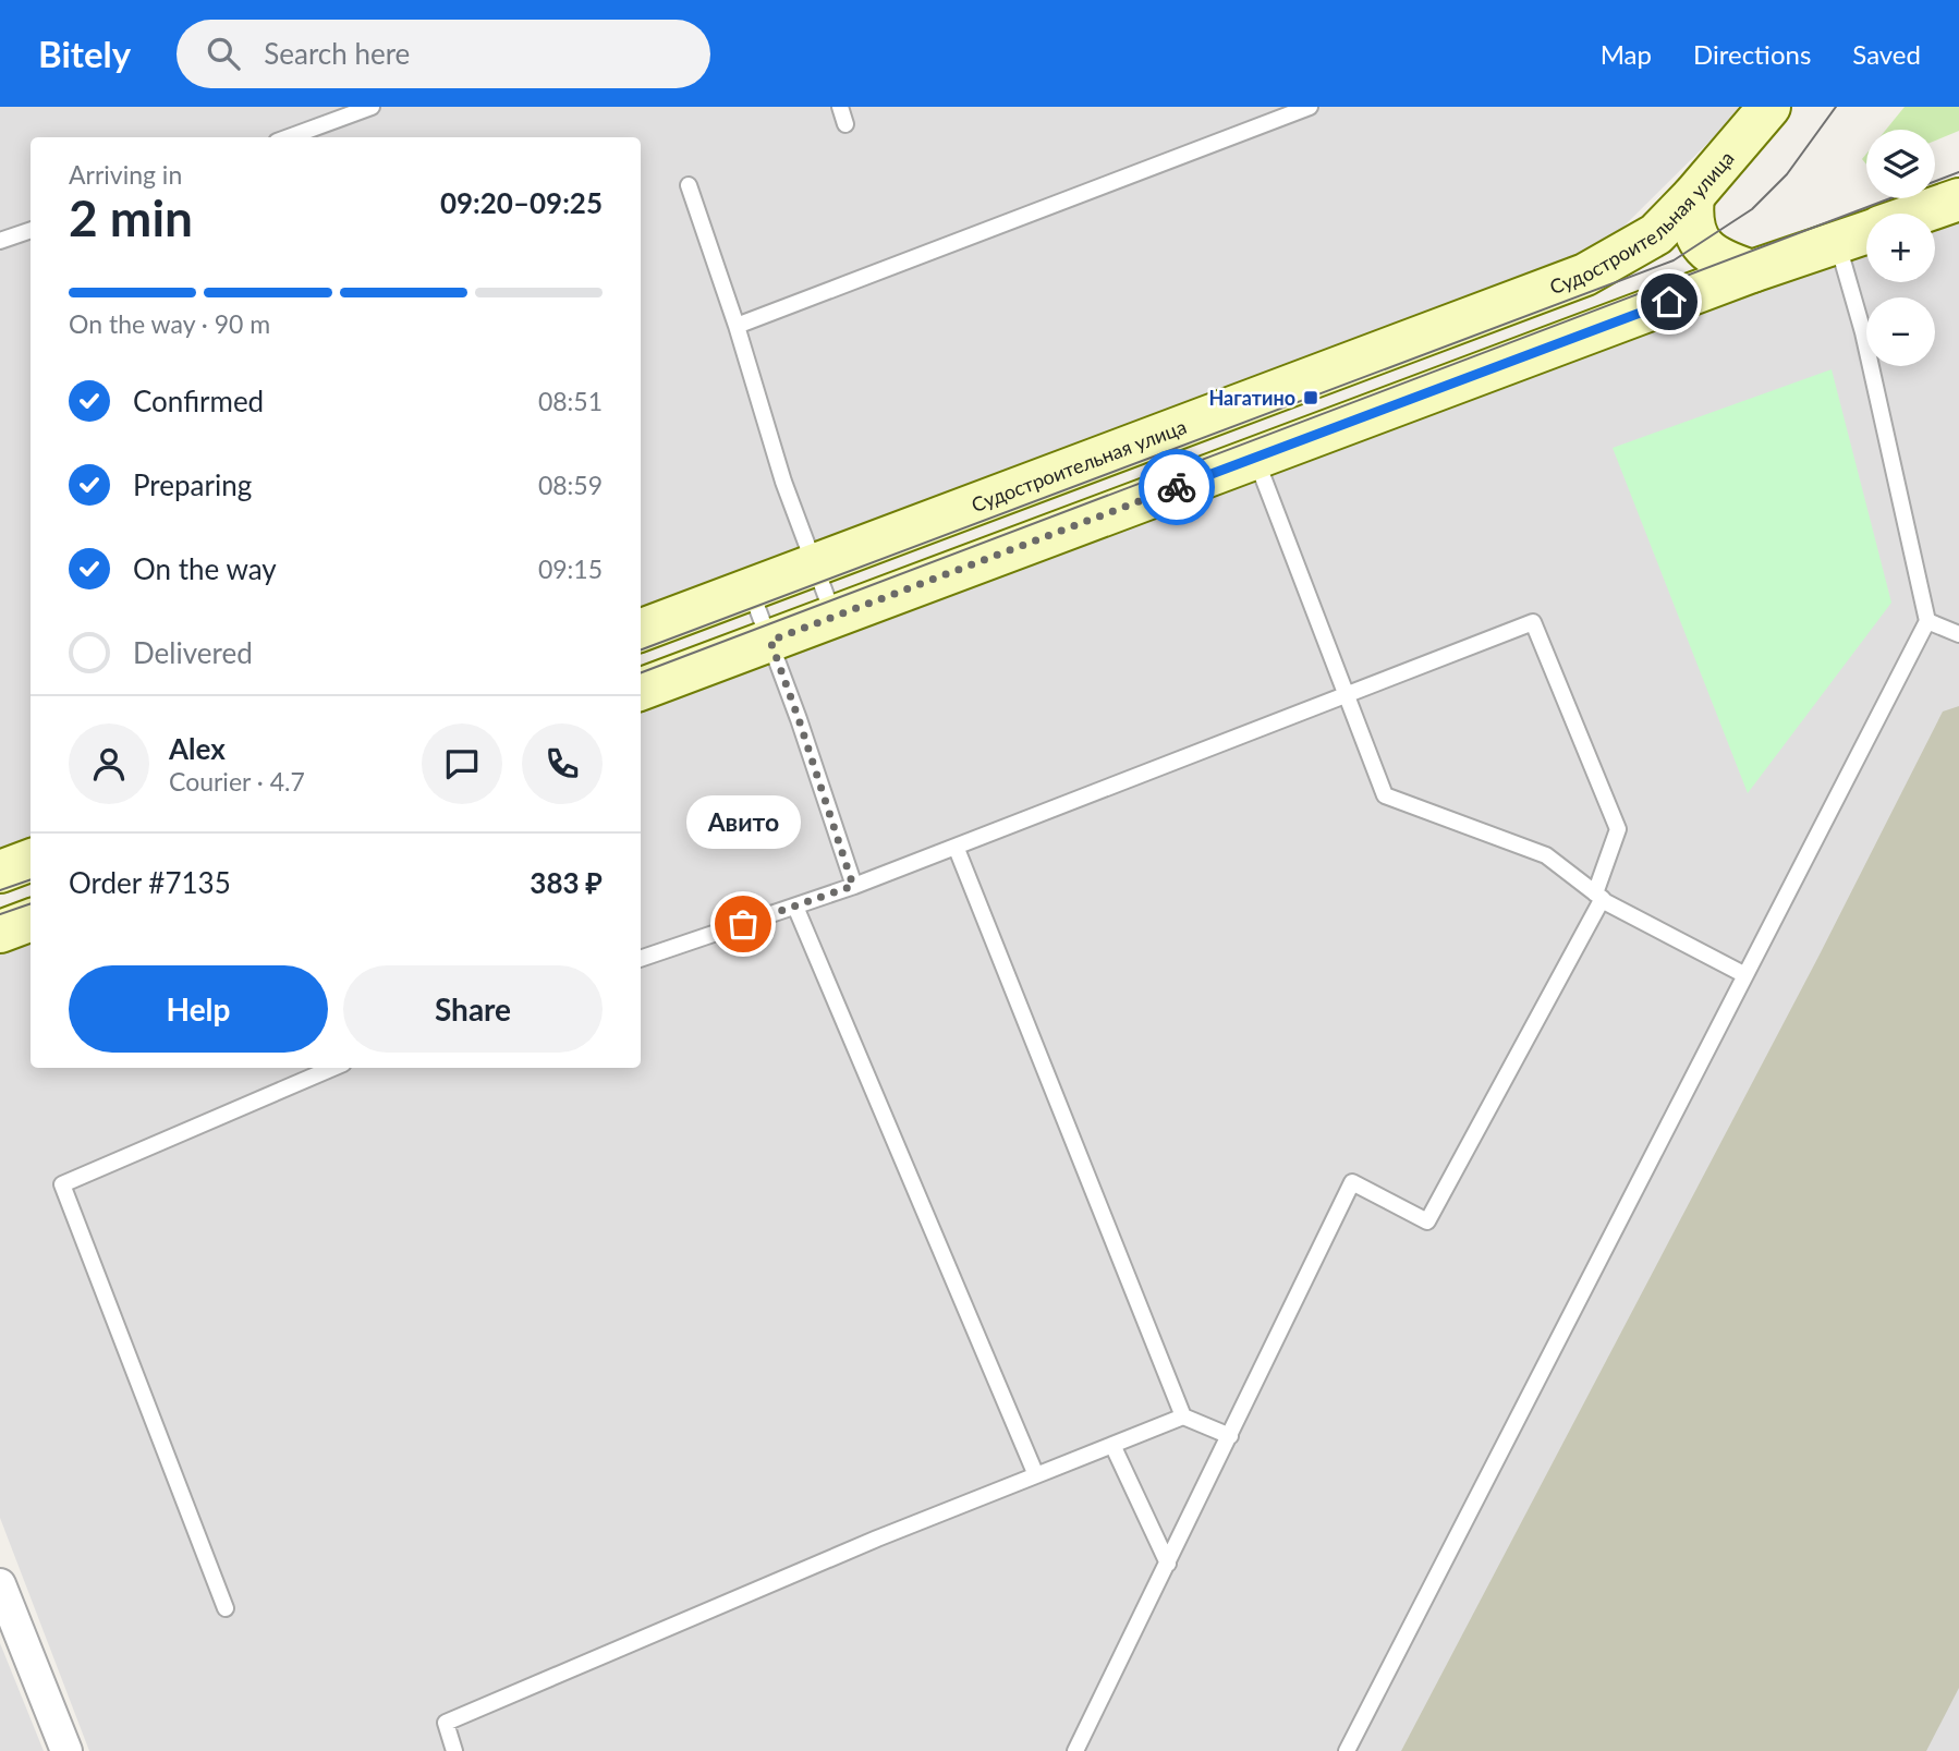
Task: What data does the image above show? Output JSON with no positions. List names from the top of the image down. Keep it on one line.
{"streets":{"street":["Судостроительная улица"]},"places":{"transit":["Нагатино"],"other":["Авито"]},"page":{"header":"Bitely","search":"Search here","nav":["Map","Directions","Saved"],"map_buttons":["+","−"],"heading":["2 min","Arriving in","09:20–09:25"],"panel":["Alex","Courier · 4.7","Order #7135","383 ₽"],"bar":"On the way · 90 m","list":[["Confirmed","08:51"],["Preparing","08:59"],["On the way","09:15"],"Delivered"],"bubble":"Авито","buttons":["Help","Share"]}}
